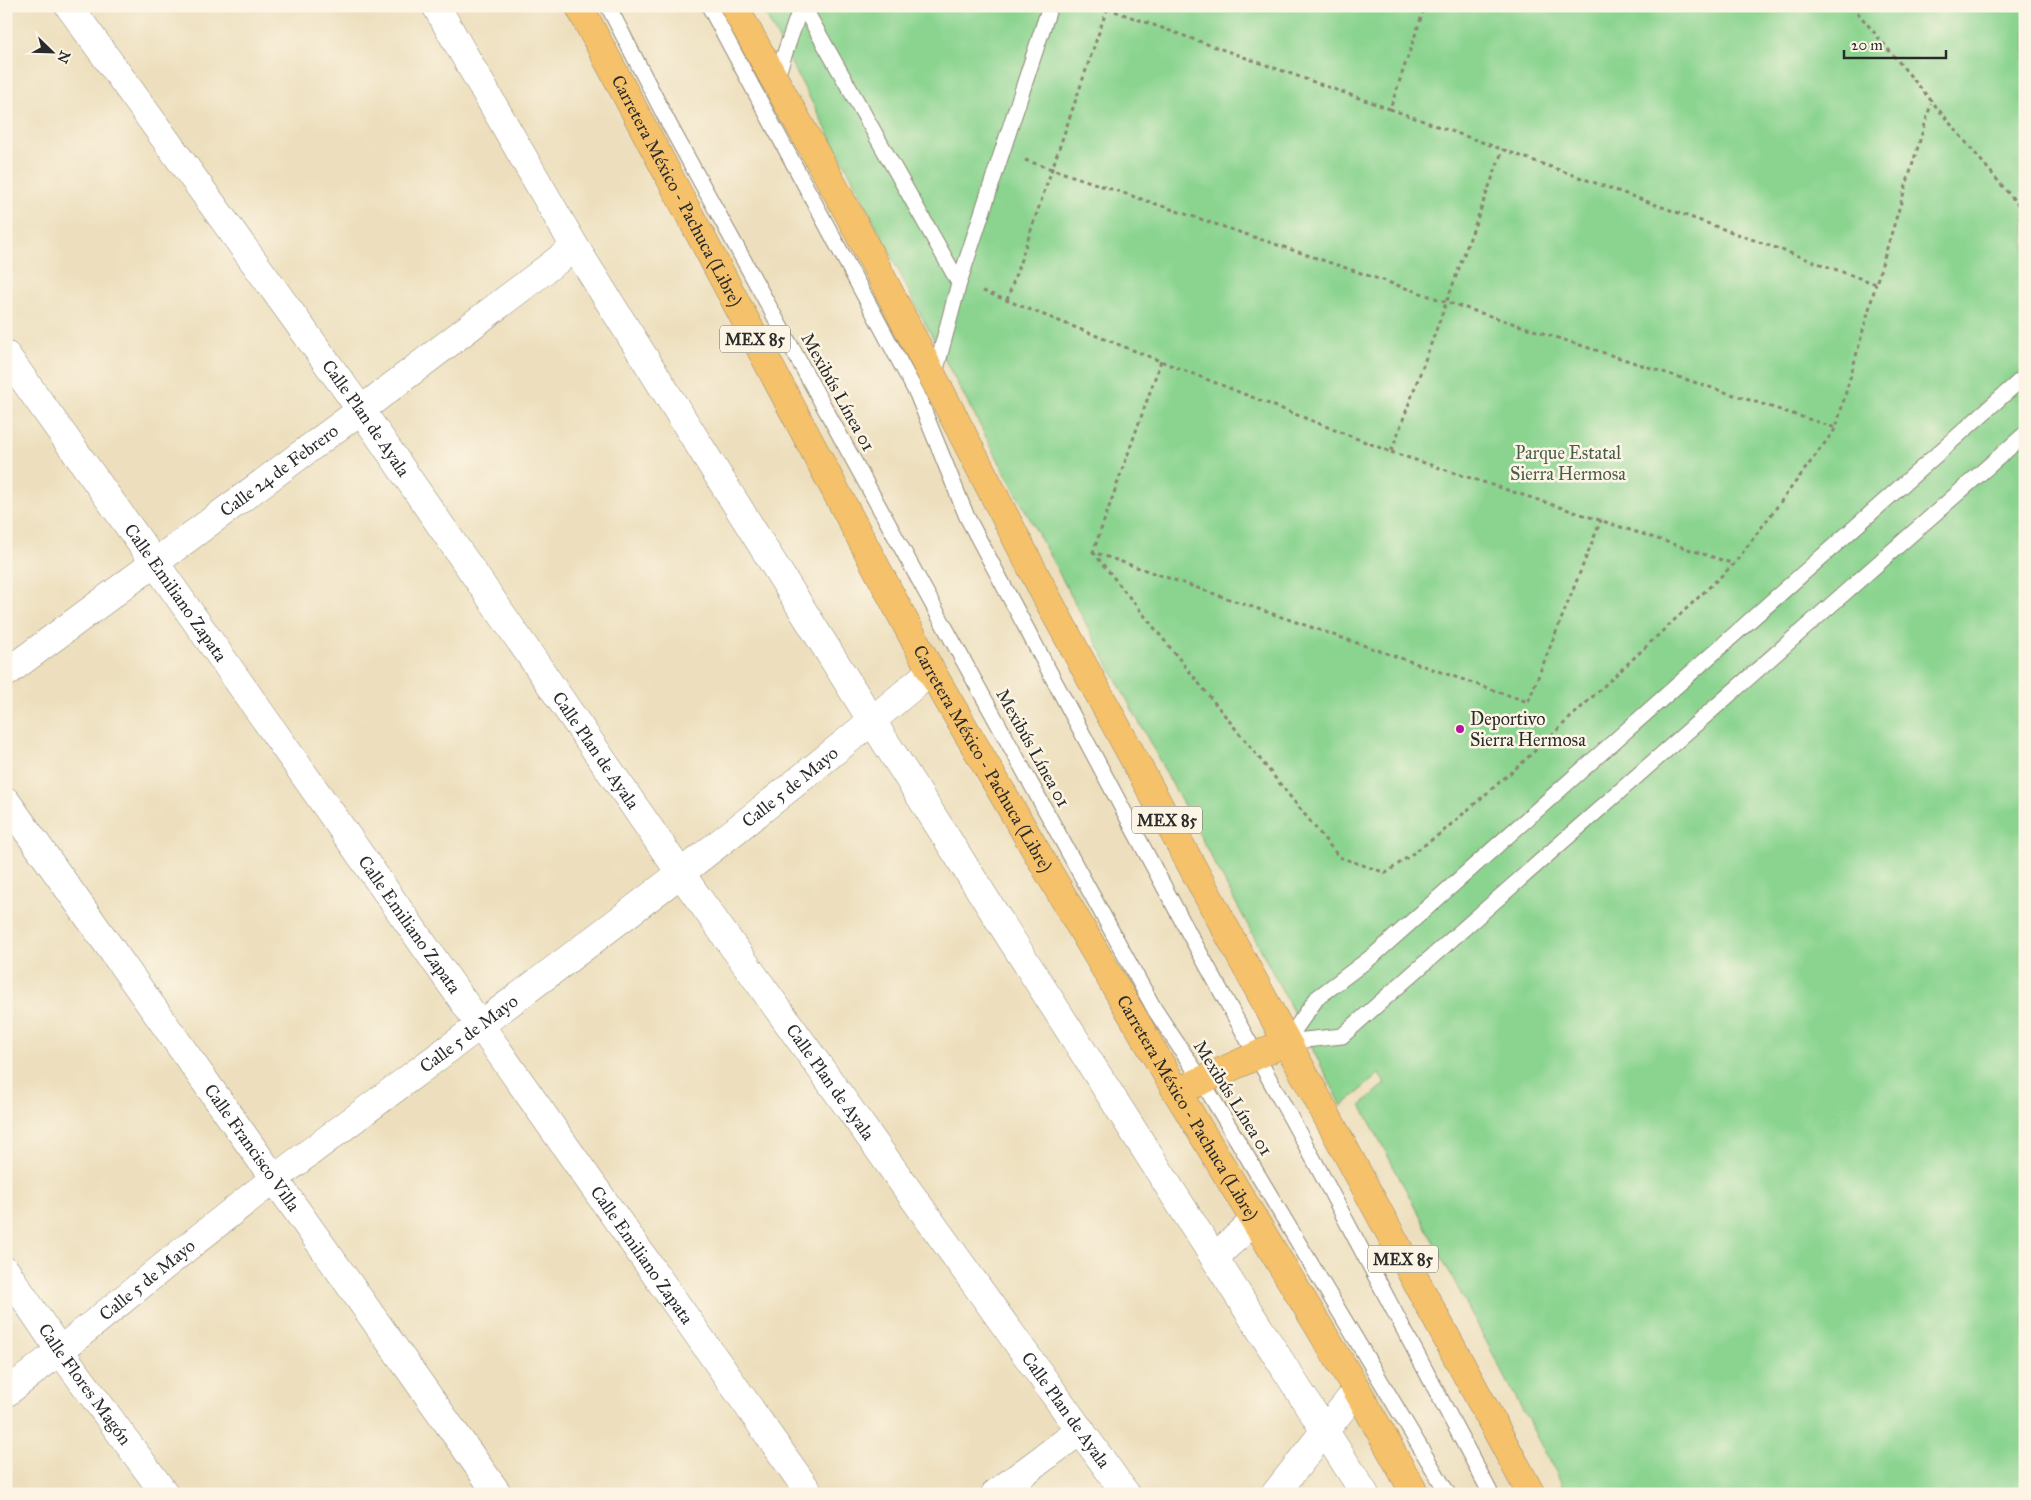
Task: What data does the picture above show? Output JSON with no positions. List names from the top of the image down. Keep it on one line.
{"streets":{"main road":["Carretera México - Pachuca (Libre)","MEX 85"],"street":["Calle Plan de Ayala","Calle 24 de Febrero","Calle Emiliano Zapata","Calle 5 de Mayo","Calle Francisco Villa","Calle Flores Magón"],"lane":["Mexibús Línea 01"]},"crossings":[["Carretera México - Pachuca (Libre)","Calle 5 de Mayo"],["Calle Plan de Ayala","Calle 24 de Febrero"],["Calle Plan de Ayala","Calle 5 de Mayo"],["Calle 24 de Febrero","Calle Emiliano Zapata"],["Calle Emiliano Zapata","Calle 5 de Mayo"],["Calle 5 de Mayo","Calle Francisco Villa"],["Calle 5 de Mayo","Calle Flores Magón"]],"parks":["Parque Estatal Sierra Hermosa"],"places":["Deportivo Sierra Hermosa"],"scale_bar":"20 m","north":"bottom right"}
